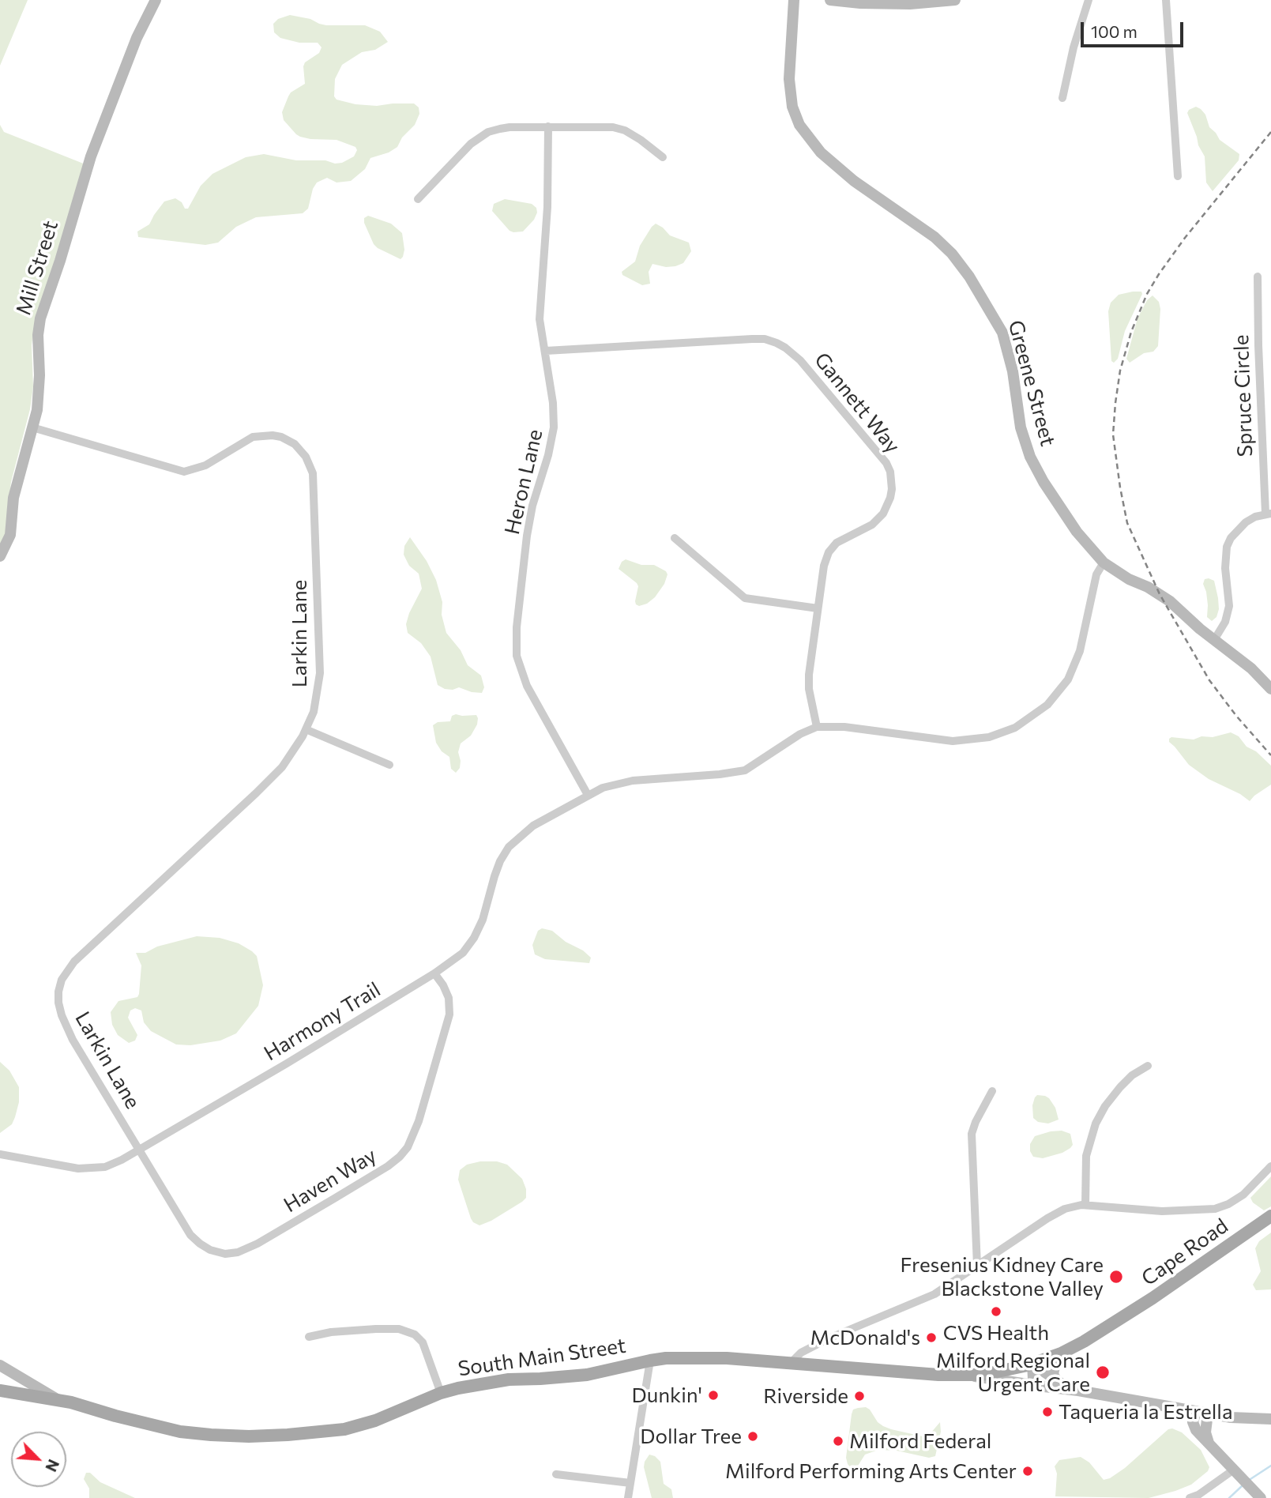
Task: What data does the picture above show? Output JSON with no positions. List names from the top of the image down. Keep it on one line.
{"streets":{"main road":["Cape Road","South Main Street"],"street":["Mill Street","Greene Street","Spruce Circle","Gannett Way","Heron Lane","Larkin Lane","Harmony Trail","Haven Way"]},"crossings":[["Mill Street","Larkin Lane"],["Gannett Way","Heron Lane"],["Gannett Way","Harmony Trail"],["Heron Lane","Harmony Trail"],["Larkin Lane","Harmony Trail"],["Larkin Lane","Haven Way"],["Harmony Trail","Haven Way"],["Cape Road","South Main Street"]],"places":["Fresenius Kidney Care Blackstone Valley","CVS Health","McDonald's","Milford Regional Urgent Care","Dunkin'","Riverside","Taqueria la Estrella","Dollar Tree","Milford Federal","Milford Performing Arts Center"],"scale_bar":"100 m","north":"bottom right"}
